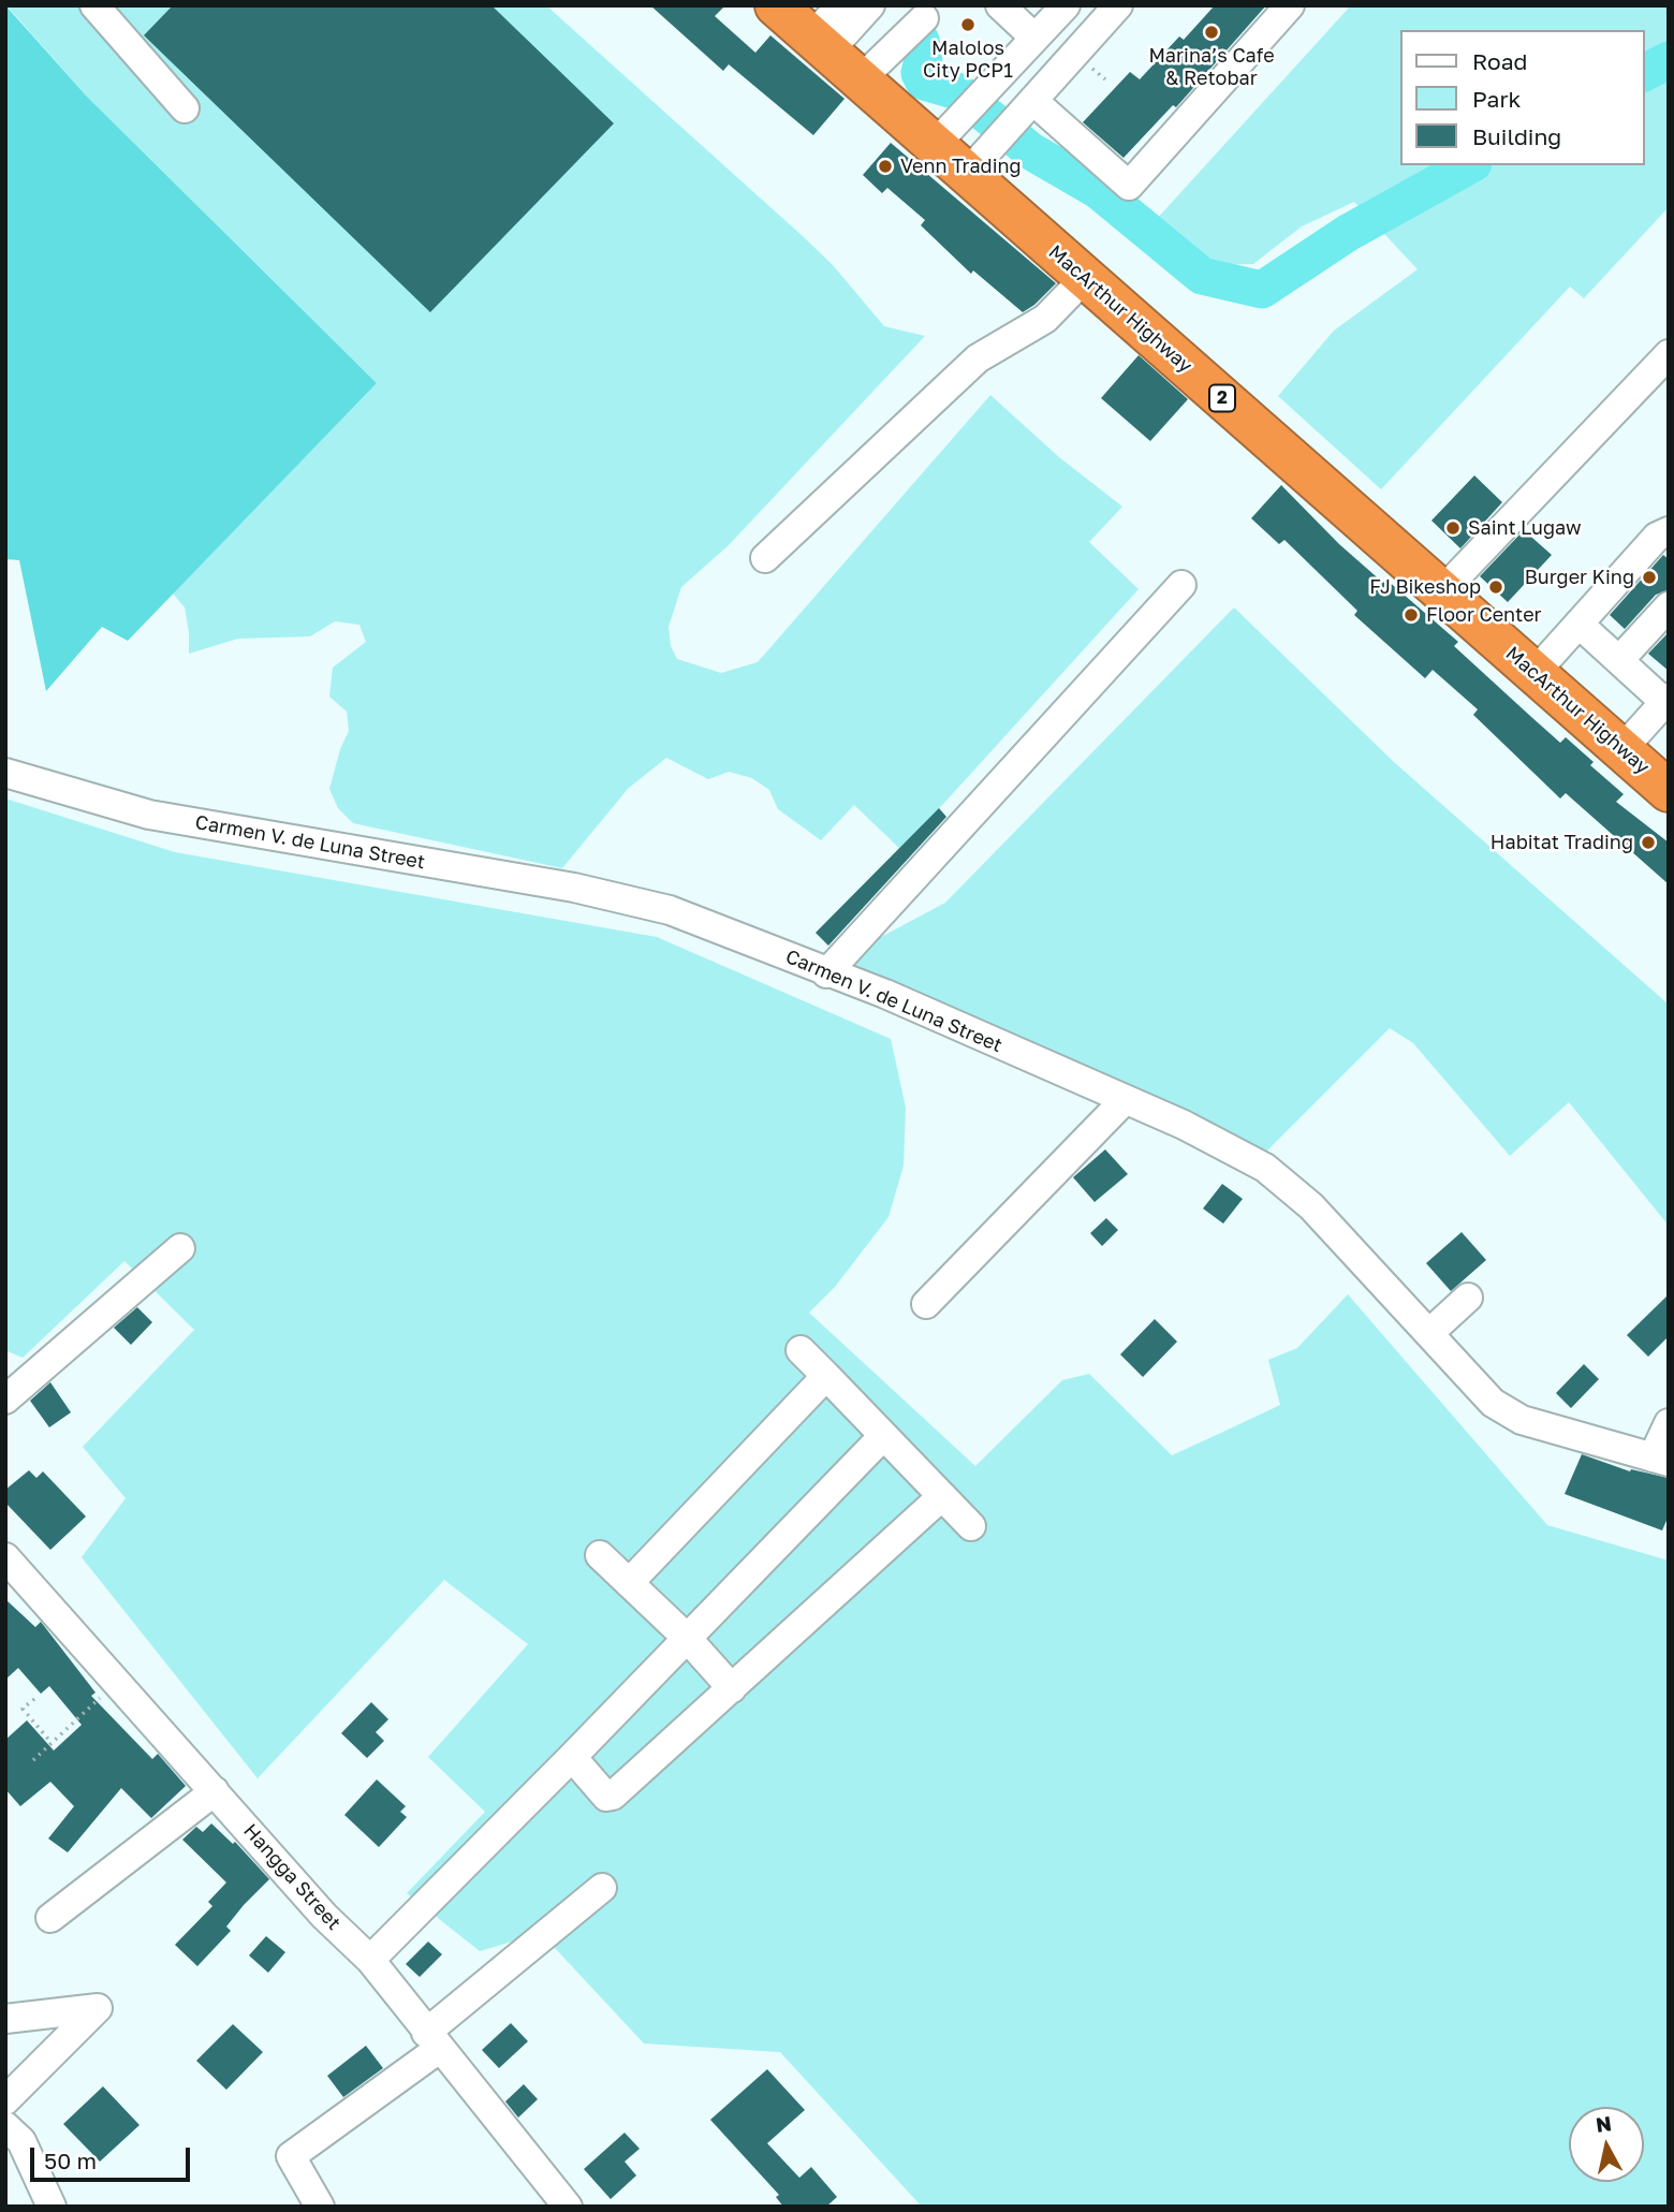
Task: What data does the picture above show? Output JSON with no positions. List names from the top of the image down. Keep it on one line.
{"streets":{"highway":["MacArthur Highway","2"],"street":["Carmen V. de Luna Street","Hangga Street"]},"places":["Malolos City PCP1","Marina’s Cafe & Retobar","Venn Trading","Saint Lugaw","Burger King","FJ Bikeshop","Floor Center","Habitat Trading"],"legend":["Road","Park","Building"],"scale_bar":"50 m","north":"top"}
